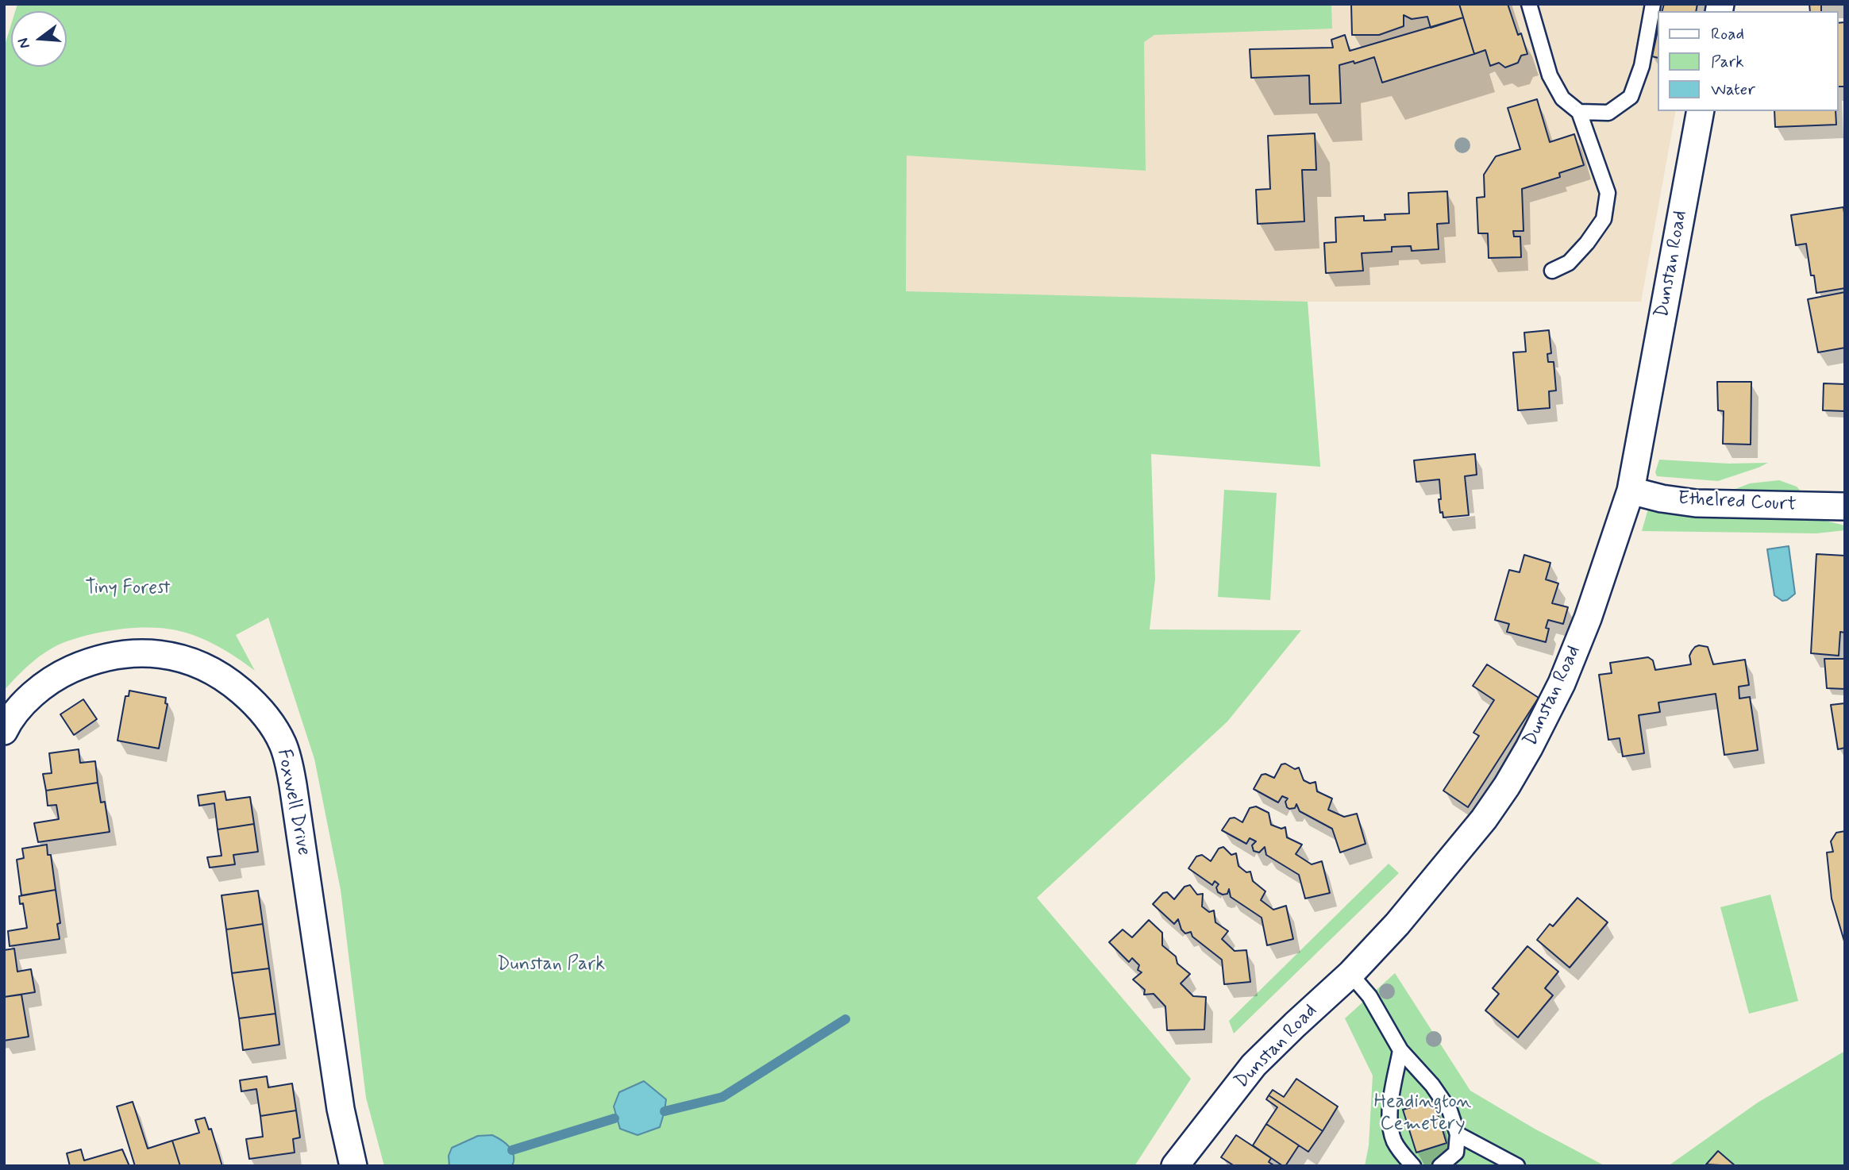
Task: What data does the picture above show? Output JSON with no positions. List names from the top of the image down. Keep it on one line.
{"streets":{"street":["Dunstan Road","Ethelred Court","Foxwell Drive"]},"crossings":[["Dunstan Road","Ethelred Court"]],"parks":["Tiny Forest","Dunstan Park","Headington Cemetery"],"legend":["Road","Park","Water"],"north":"left"}
